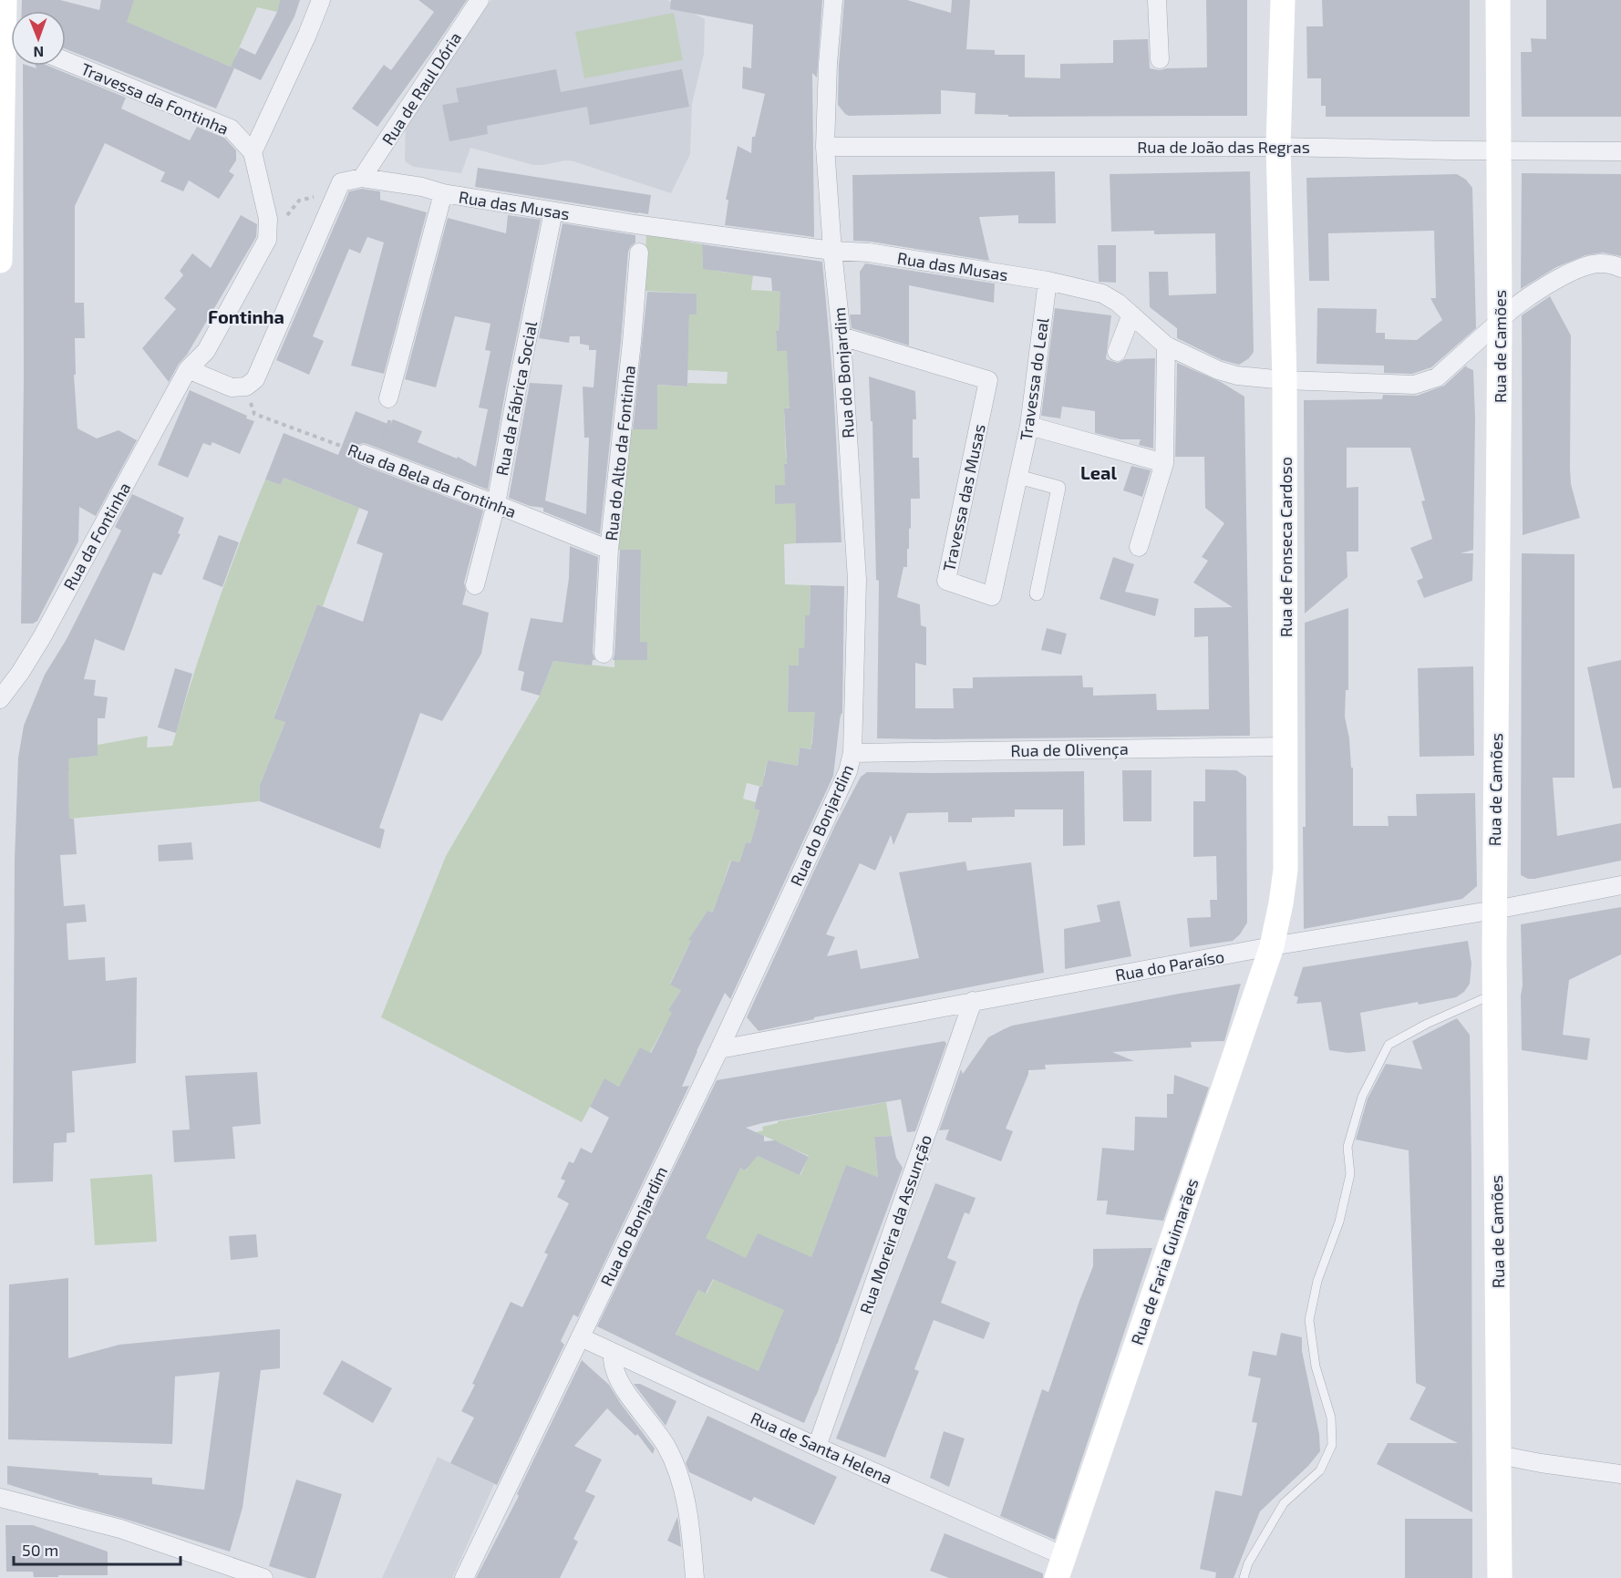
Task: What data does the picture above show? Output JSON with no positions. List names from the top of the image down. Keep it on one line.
{"streets":{"main road":["Rua de Camões","Rua de Fonseca Cardoso","Rua de Faria Guimarães"],"street":["Rua de Raul Dória","Travessa da Fontinha","Rua de João das Regras","Rua das Musas","Rua do Bonjardim","Travessa do Leal","Rua da Fábrica Social","Rua do Alto da Fontinha","Rua da Bela da Fontinha","Travessa das Musas","Rua da Fontinha","Rua de Olivença","Rua do Paraíso","Rua Moreira da Assunção","Rua de Santa Helena"]},"crossings":[["Rua de Raul Dória","Rua das Musas"],["Travessa da Fontinha","Rua da Fontinha"],["Rua de João das Regras","Rua de Camões"],["Rua de João das Regras","Rua do Bonjardim"],["Rua de João das Regras","Rua de Fonseca Cardoso"],["Rua das Musas","Rua de Camões"],["Rua das Musas","Rua do Bonjardim"],["Rua das Musas","Travessa do Leal"],["Rua das Musas","Rua da Fábrica Social"],["Rua das Musas","Rua de Fonseca Cardoso"],["Rua de Camões","Rua do Paraíso"],["Rua do Bonjardim","Travessa das Musas"],["Rua do Bonjardim","Rua de Olivença"],["Rua do Bonjardim","Rua do Paraíso"],["Rua do Bonjardim","Rua de Santa Helena"],["Travessa do Leal","Travessa das Musas"],["Rua da Fábrica Social","Rua da Bela da Fontinha"],["Rua do Alto da Fontinha","Rua da Bela da Fontinha"],["Rua de Fonseca Cardoso","Rua de Olivença"],["Rua de Fonseca Cardoso","Rua do Paraíso"],["Rua de Fonseca Cardoso","Rua de Faria Guimarães"],["Rua do Paraíso","Rua Moreira da Assunção"],["Rua do Paraíso","Rua de Faria Guimarães"],["Rua Moreira da Assunção","Rua de Santa Helena"],["Rua de Faria Guimarães","Rua de Santa Helena"]],"districts":["Fontinha","Leal"],"scale_bar":"50 m","north":"bottom"}
